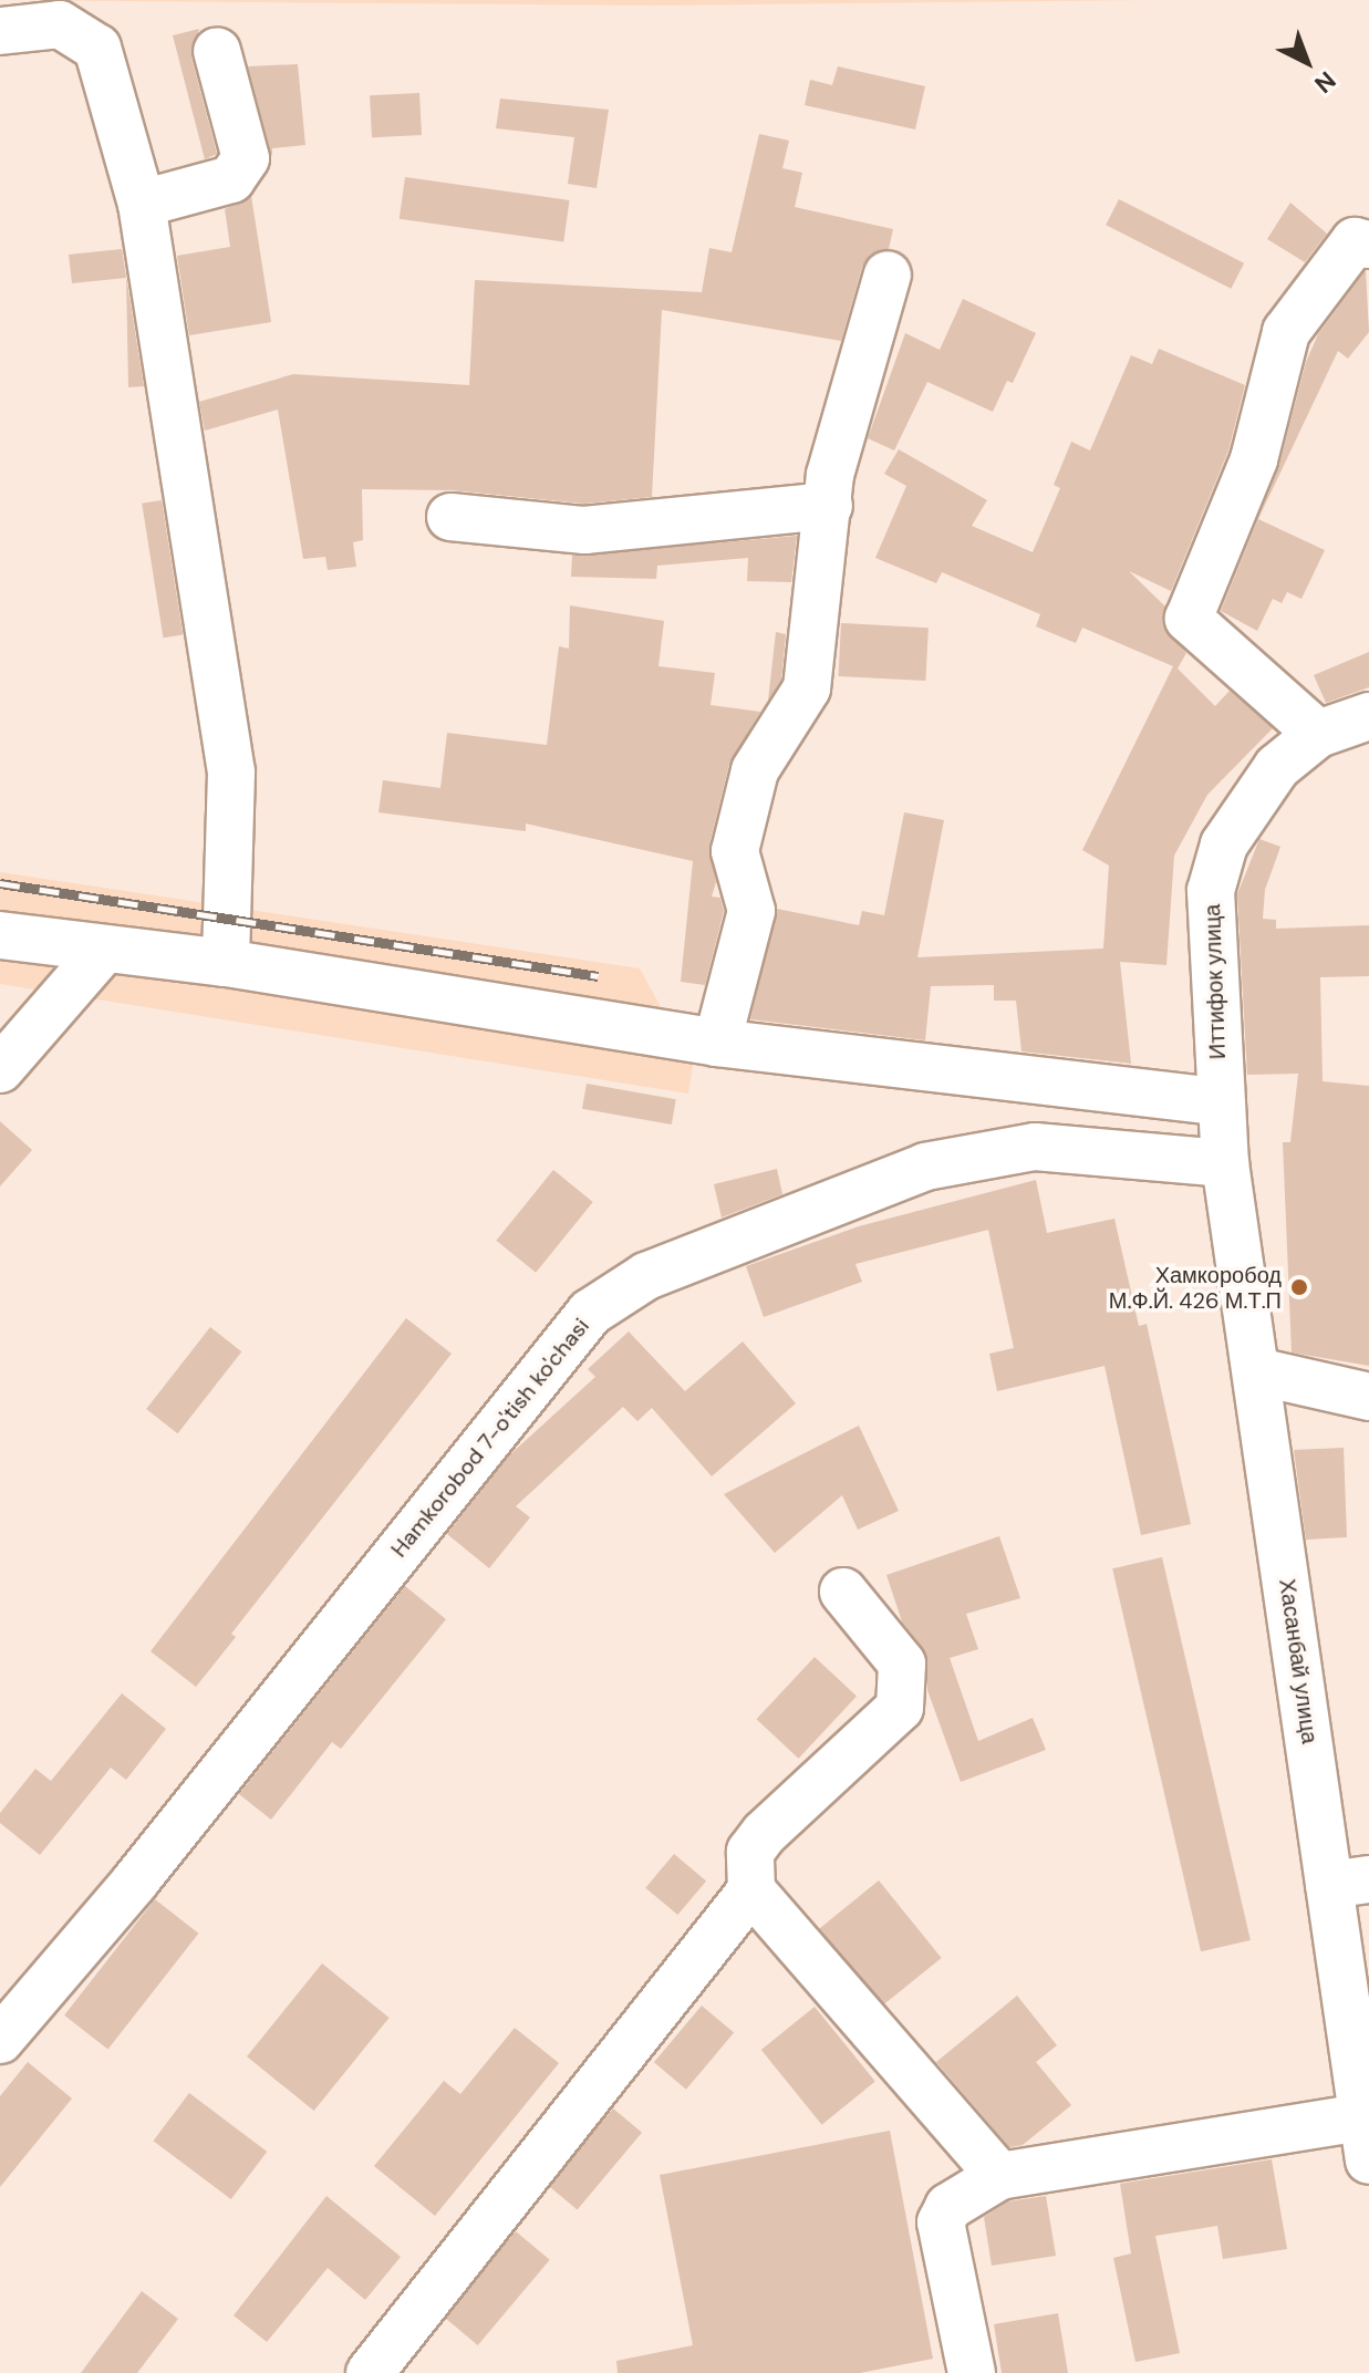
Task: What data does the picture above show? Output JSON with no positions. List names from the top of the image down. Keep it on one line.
{"streets":{"street":["Иттифок улица","Hamkorobod 7-o'tish ko'chasi","Хасанбай улица"]},"crossings":[["Иттифок улица","Hamkorobod 7-o'tish ko'chasi"],["Иттифок улица","Хасанбай улица"],["Hamkorobod 7-o'tish ko'chasi","Хасанбай улица"]],"places":["Хамкоробод М.Ф.Й. 426 М.Т.П"],"north":"bottom right"}
